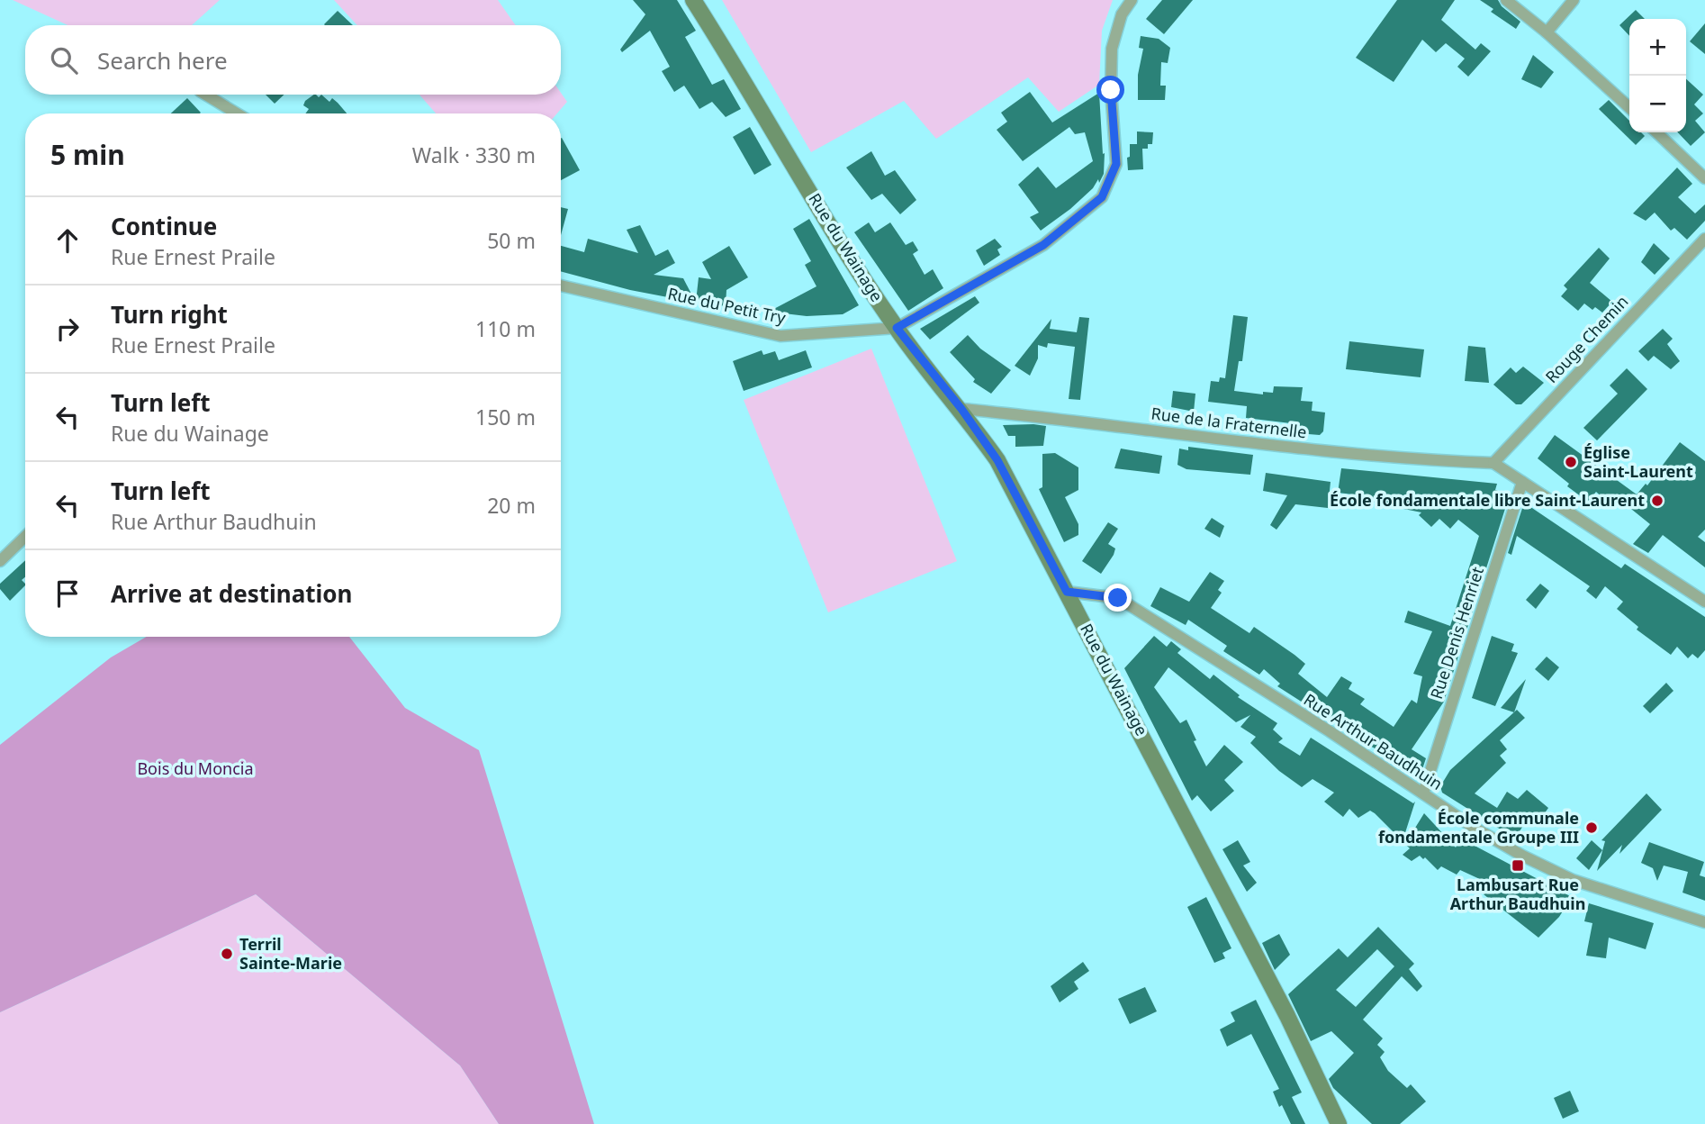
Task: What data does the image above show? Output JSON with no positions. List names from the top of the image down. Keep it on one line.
{"streets":{"main road":["Rue du Wainage"],"street":["Rue du Petit Try","Rouge Chemin","Rue de la Fraternelle","Rue Denis Henriet","Rue Arthur Baudhuin"]},"crossings":[["Rue du Wainage","Rue du Petit Try"],["Rue du Wainage","Rue de la Fraternelle"],["Rue du Wainage","Rue Arthur Baudhuin"],["Rouge Chemin","Rue de la Fraternelle"],["Rue Denis Henriet","Rue Arthur Baudhuin"]],"parks":["Bois du Moncia"],"places":{"other":["Église Saint-Laurent","École fondamentale libre Saint-Laurent","École communale fondamentale Groupe III","Terril Sainte-Marie"],"transit":["Lambusart Rue Arthur Baudhuin"]},"page":{"map_buttons":["+","−"],"search":"Search here","heading":["5 min","Walk · 330 m"],"list":[["Continue","Rue Ernest Praile","50 m"],["Turn right","Rue Ernest Praile","110 m"],["Turn left","Rue du Wainage","150 m"],["Turn left","Rue Arthur Baudhuin","20 m"],"Arrive at destination"]}}
